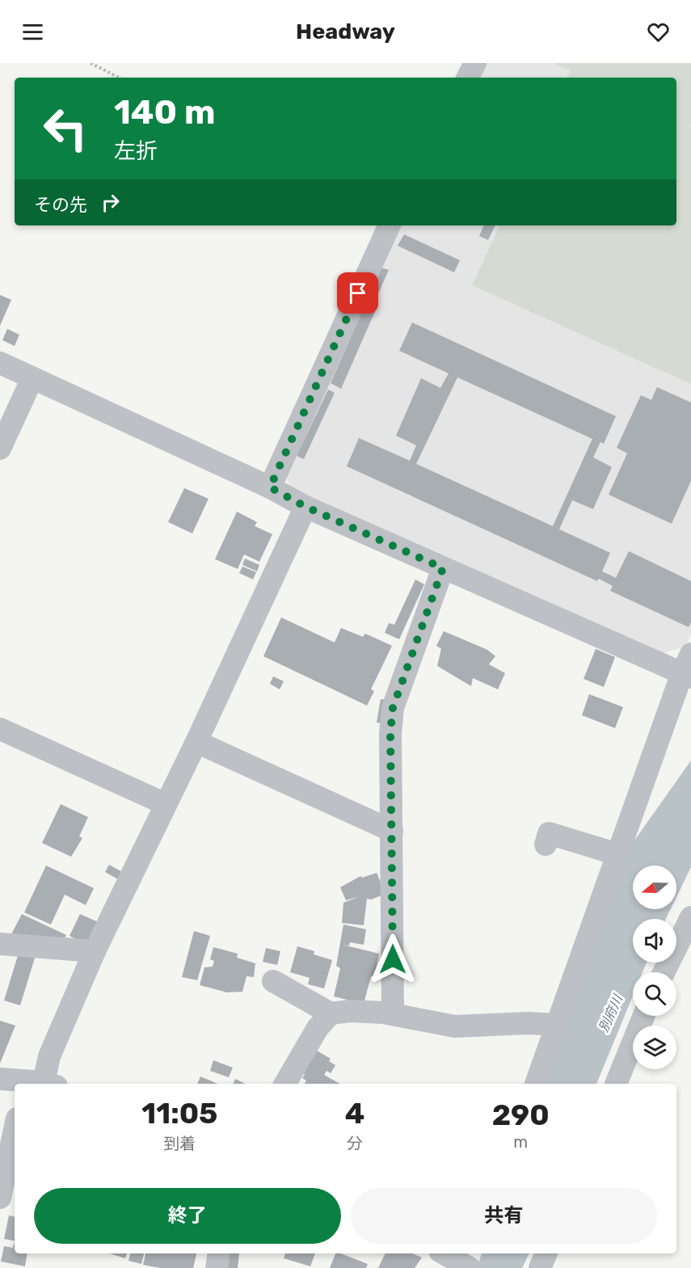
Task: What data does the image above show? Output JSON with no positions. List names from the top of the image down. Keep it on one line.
{"water":["別府川"],"north":"left","page":{"header":"Headway","turn":["140 m","左折"],"then":"その先","eta":["11:05","到着","4","分","290","m"],"buttons":["終了","共有"]}}
